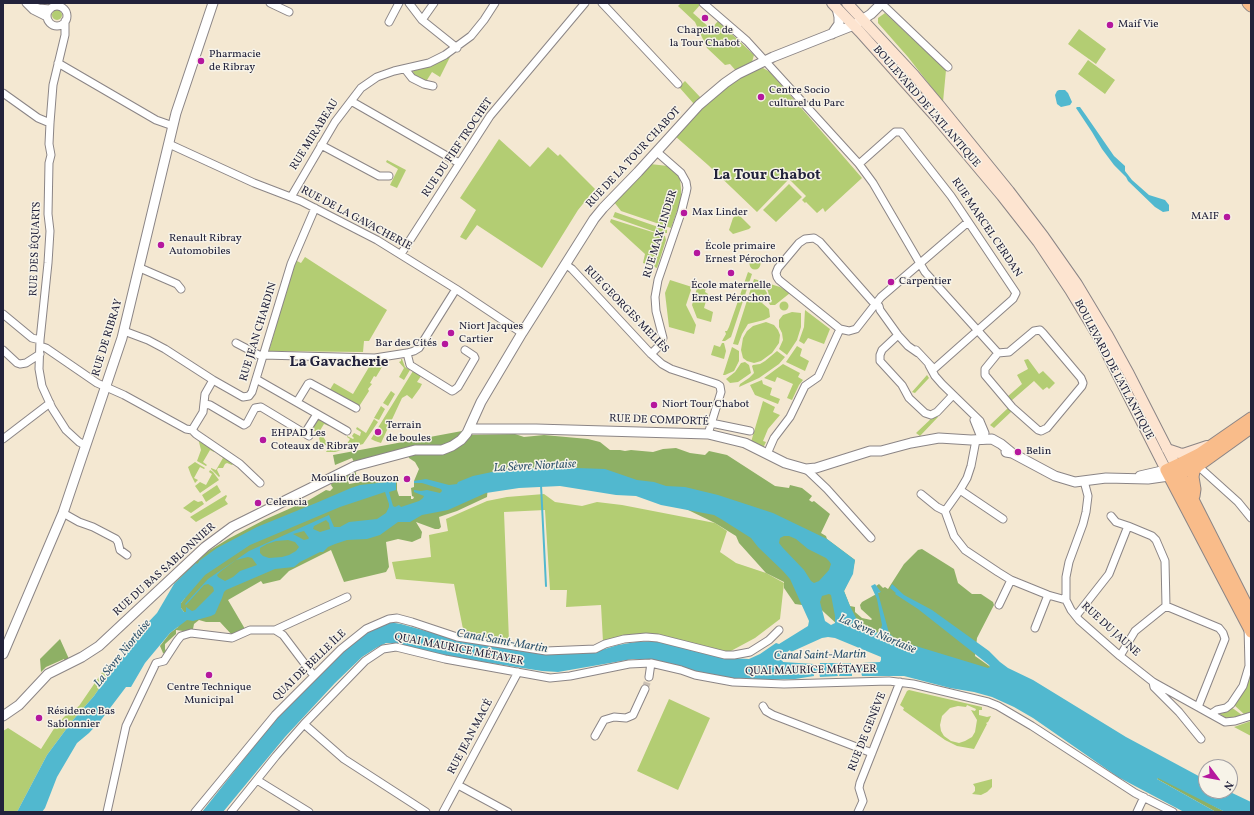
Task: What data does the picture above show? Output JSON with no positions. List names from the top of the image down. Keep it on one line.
{"streets":{"main road":["BOULEVARD DE L'ATLANTIQUE"],"street":["RUE MIRABEAU","RUE DU FIEF TROCHET","RUE DE LA TOUR CHABOT","RUE DE LA GAVACHERIE","RUE MARCEL CERDAN","RUE MAX LINDER","RUE DES ÉQUARTS","RUE GEORGES MELIÈS","RUE JEAN CHARDIN","RUE DE RIBRAY","RUE DE COMPORTÉ","RUE DU BAS SABLONNIER","RUE DU JAUNE","QUAI MAURICE MÉTAYER","QUAI DE BELLE ÎLE","RUE DE GENÈVE","RUE JEAN MACÉ"]},"crossings":[["BOULEVARD DE L'ATLANTIQUE","RUE DE LA TOUR CHABOT"],["BOULEVARD DE L'ATLANTIQUE","RUE DE COMPORTÉ"],["RUE MIRABEAU","RUE DE LA GAVACHERIE"],["RUE DU FIEF TROCHET","RUE DE LA GAVACHERIE"],["RUE DE LA TOUR CHABOT","RUE DE LA GAVACHERIE"],["RUE DE LA TOUR CHABOT","RUE MAX LINDER"],["RUE DE LA TOUR CHABOT","RUE GEORGES MELIÈS"],["RUE DE LA TOUR CHABOT","RUE DE COMPORTÉ"],["RUE DE LA TOUR CHABOT","RUE DU BAS SABLONNIER"],["RUE DE LA GAVACHERIE","RUE JEAN CHARDIN"],["RUE DE LA GAVACHERIE","RUE DE RIBRAY"],["RUE MAX LINDER","RUE GEORGES MELIÈS"],["RUE DES ÉQUARTS","RUE DE RIBRAY"],["RUE JEAN CHARDIN","RUE DE RIBRAY"],["RUE DE COMPORTÉ","RUE DU BAS SABLONNIER"],["RUE DE COMPORTÉ","RUE DU JAUNE"],["QUAI MAURICE MÉTAYER","RUE DE GENÈVE"],["QUAI MAURICE MÉTAYER","RUE JEAN MACÉ"]],"districts":["La Tour Chabot","La Gavacherie"],"water":["La Sèvre Niortaise","Canal Saint-Martin"],"places":["Chapelle de la Tour Chabot","Maif Vie","Pharmacie de Ribray","Centre Socio culturel du Parc","Max Linder","MAIF","Renault Ribray Automobiles","École primaire Ernest Pérochon","École maternelle Ernest Pérochon","Carpentier","Niort Jacques Cartier","Bar des Cités","Niort Tour Chabot","Terrain de boules","EHPAD Les Coteaux de Ribray","Belin","Moulin de Bouzon","Celencia","Centre Technique Municipal","Résidence Bas Sablonnier"],"north":"bottom right"}
